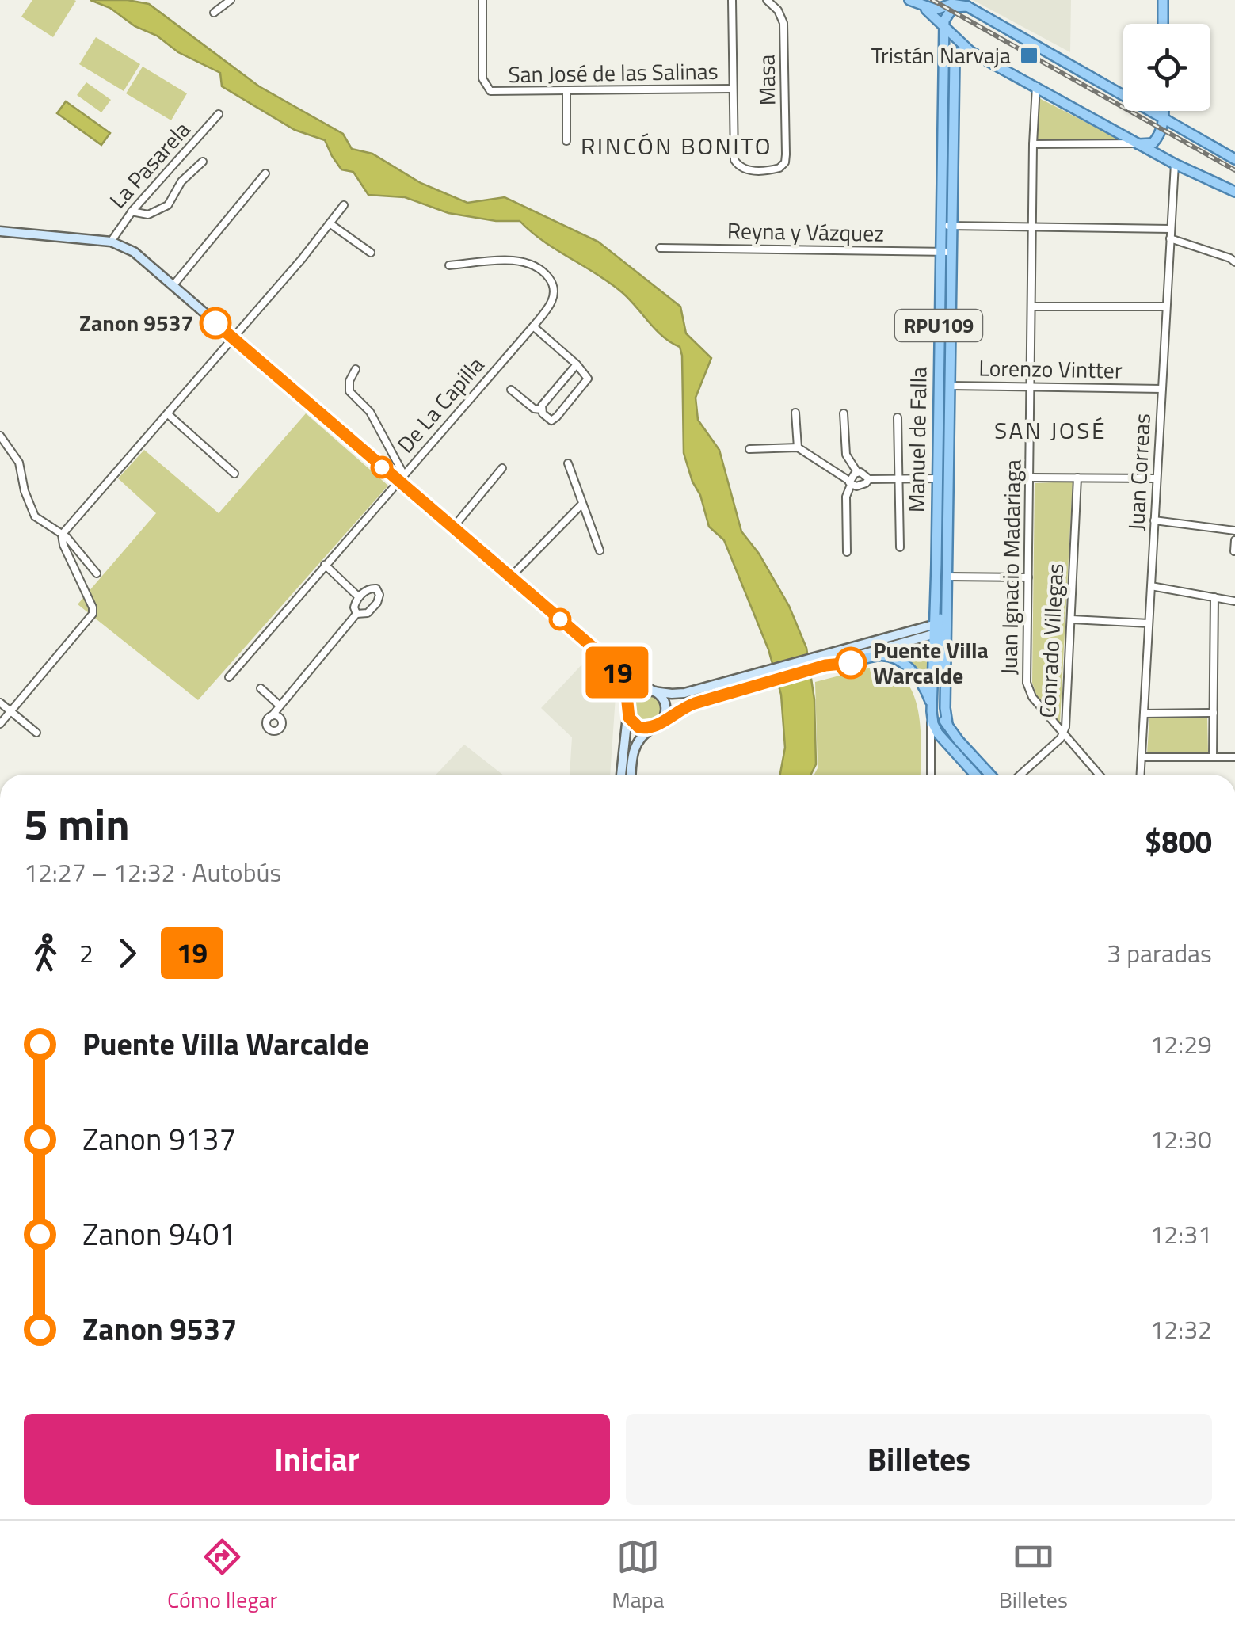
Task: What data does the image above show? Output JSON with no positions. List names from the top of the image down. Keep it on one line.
{"streets":{"main road":["RPU109","Manuel de Falla"],"street":["San José de las Salinas","Masa","La Pasarela","Reyna y Vázquez","Lorenzo Vintter","De La Capilla","Juan Correas","Juan Ignacio Madariaga","Conrado Villegas"]},"crossings":[["San José de las Salinas","Masa"],["Reyna y Vázquez","Manuel de Falla"],["RPU109","Manuel de Falla"],["Lorenzo Vintter","Manuel de Falla"],["Lorenzo Vintter","Juan Correas"],["Lorenzo Vintter","Juan Ignacio Madariaga"],["Juan Ignacio Madariaga","Conrado Villegas"]],"districts":["RINCÓN BONITO","SAN JOSÉ"],"places":{"transit":["Tristán Narvaja"],"other":["Zanon 9537","Puente Villa Warcalde"]},"lines":["bus line 19"],"page":{"on_map":"19","heading":["5 min","12:27 – 12:32 · Autobús","$800"],"legs":["2","19","3 paradas"],"list":[{"name":"Puente Villa Warcalde","value":"12:29"},{"name":"Zanon 9137","value":"12:30"},{"name":"Zanon 9401","value":"12:31"},{"name":"Zanon 9537","value":"12:32"}],"buttons":["Iniciar","Billetes"],"tabs":["Cómo llegar","Mapa","Billetes"]}}
